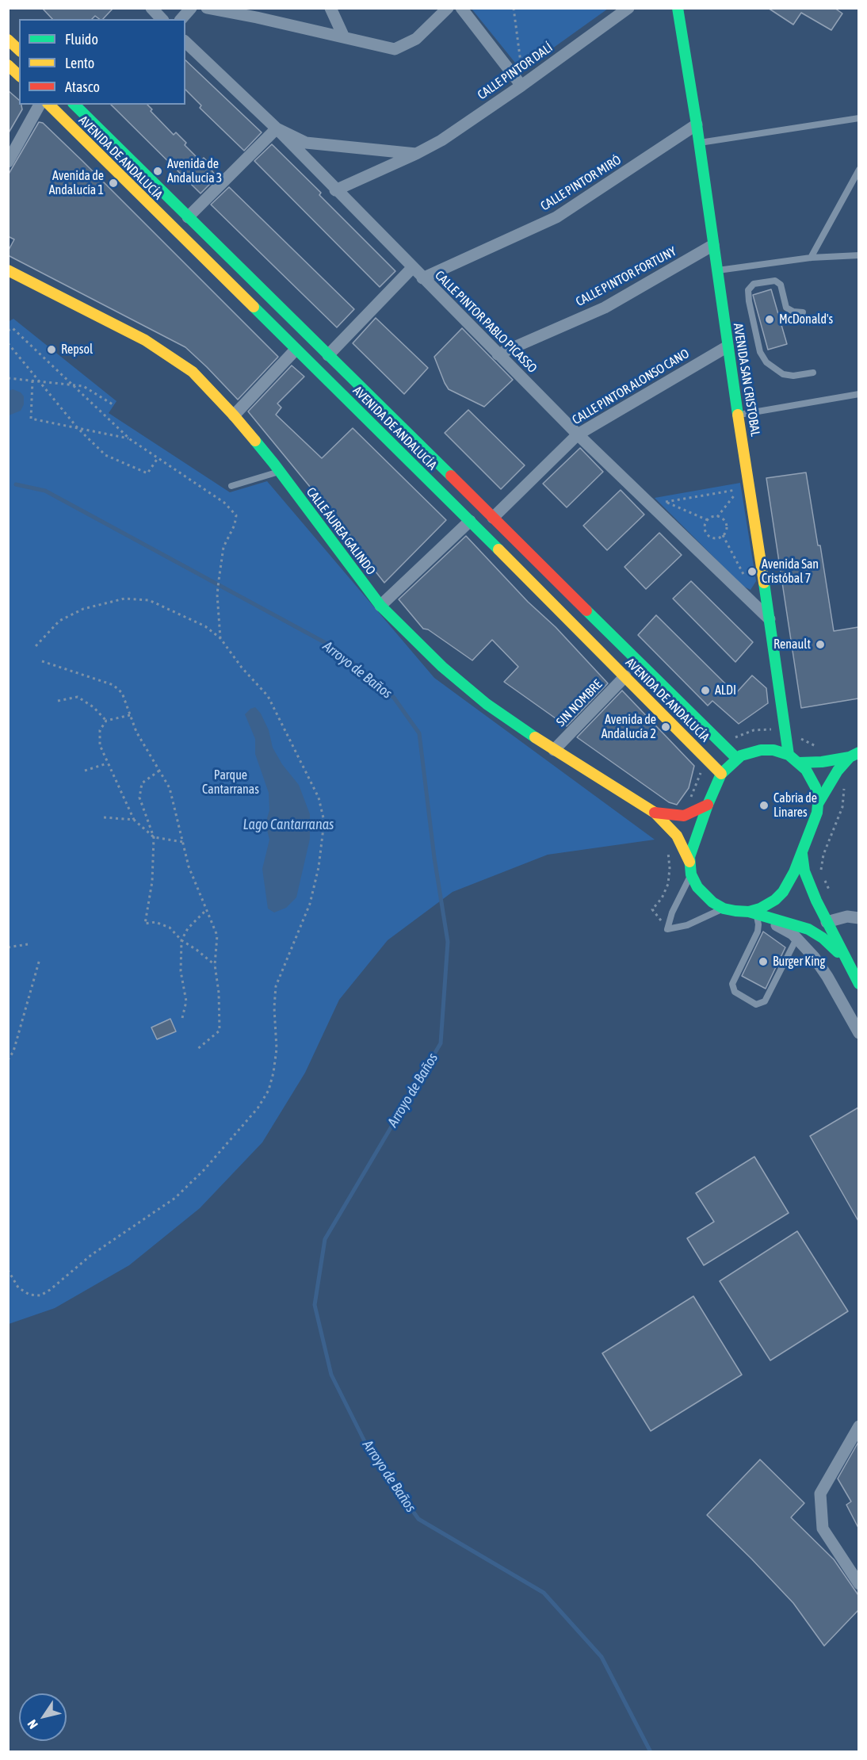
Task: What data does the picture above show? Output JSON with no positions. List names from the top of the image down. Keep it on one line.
{"streets":{"main road":["AVENIDA DE ANDALUCÍA","AVENIDA SAN CRISTOBAL","CALLE ÁUREA GALINDO"],"street":["CALLE PINTOR DALÍ","CALLE PINTOR MIRÓ","CALLE PINTOR FORTUNY","CALLE PINTOR PABLO PICASSO","CALLE PINTOR ALONSO CANO","SIN NOMBRE"]},"crossings":[["CALLE PINTOR DALÍ","CALLE PINTOR PABLO PICASSO"],["AVENIDA DE ANDALUCÍA","AVENIDA SAN CRISTOBAL"],["AVENIDA DE ANDALUCÍA","CALLE PINTOR ALONSO CANO"],["AVENIDA DE ANDALUCÍA","SIN NOMBRE"],["CALLE PINTOR MIRÓ","CALLE PINTOR PABLO PICASSO"],["CALLE PINTOR MIRÓ","AVENIDA SAN CRISTOBAL"],["CALLE PINTOR FORTUNY","CALLE PINTOR PABLO PICASSO"],["CALLE PINTOR FORTUNY","AVENIDA SAN CRISTOBAL"],["CALLE PINTOR PABLO PICASSO","AVENIDA SAN CRISTOBAL"],["CALLE PINTOR PABLO PICASSO","CALLE PINTOR ALONSO CANO"],["AVENIDA SAN CRISTOBAL","CALLE PINTOR ALONSO CANO"],["CALLE ÁUREA GALINDO","SIN NOMBRE"]],"water":["Arroyo de Baños","Lago Cantarranas"],"parks":["Parque Cantarranas"],"places":["Avenida de Andalucía 3","Avenida de Andalucía 1","McDonald's","Repsol","Avenida San Cristóbal 7","Renault","ALDI","Avenida de Andalucía 2","Cabria de Linares","Burger King"],"legend":["Fluido","Lento","Atasco"],"north":"bottom left"}
